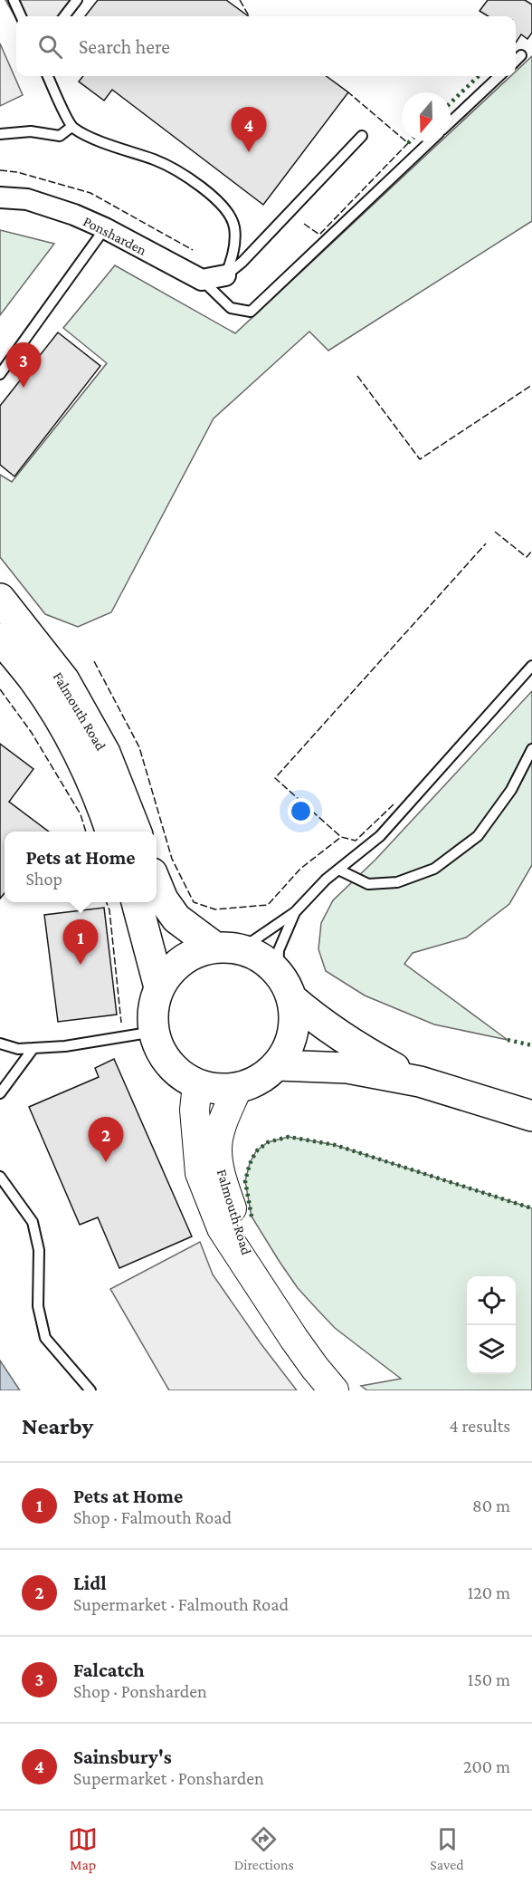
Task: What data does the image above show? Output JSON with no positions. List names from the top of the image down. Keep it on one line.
{"streets":{"highway":["Falmouth Road"],"street":["Ponsharden"]},"north":"bottom","page":{"search":"Search here","pins":["4","3","1","2"],"popup":["Pets at Home","Shop"],"heading":["Nearby","4 results"],"list":[{"mark":"1","name":"Pets at Home","note":"Shop · Falmouth Road","value":"80 m"},{"mark":"2","name":"Lidl","note":"Supermarket · Falmouth Road","value":"120 m"},{"mark":"3","name":"Falcatch","note":"Shop · Ponsharden","value":"150 m"},{"mark":"4","name":"Sainsbury's","note":"Supermarket · Ponsharden","value":"200 m"}],"nav":["Map","Directions","Saved"]}}
